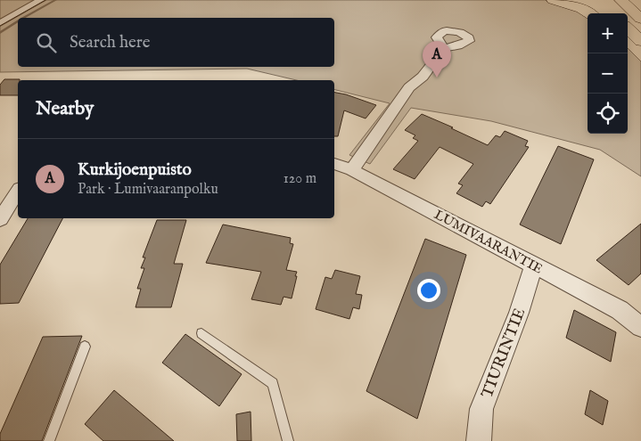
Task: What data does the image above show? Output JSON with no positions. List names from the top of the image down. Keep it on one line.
{"streets":{"street":["LUMIVAARANTIE","TIURINTIE"]},"crossings":[["LUMIVAARANTIE","TIURINTIE"]],"page":{"map_buttons":["+","−"],"search":"Search here","pins":"A","heading":"Nearby","list":[{"mark":"A","name":"Kurkijoenpuisto","note":"Park · Lumivaaranpolku","value":"120 m"}]}}
